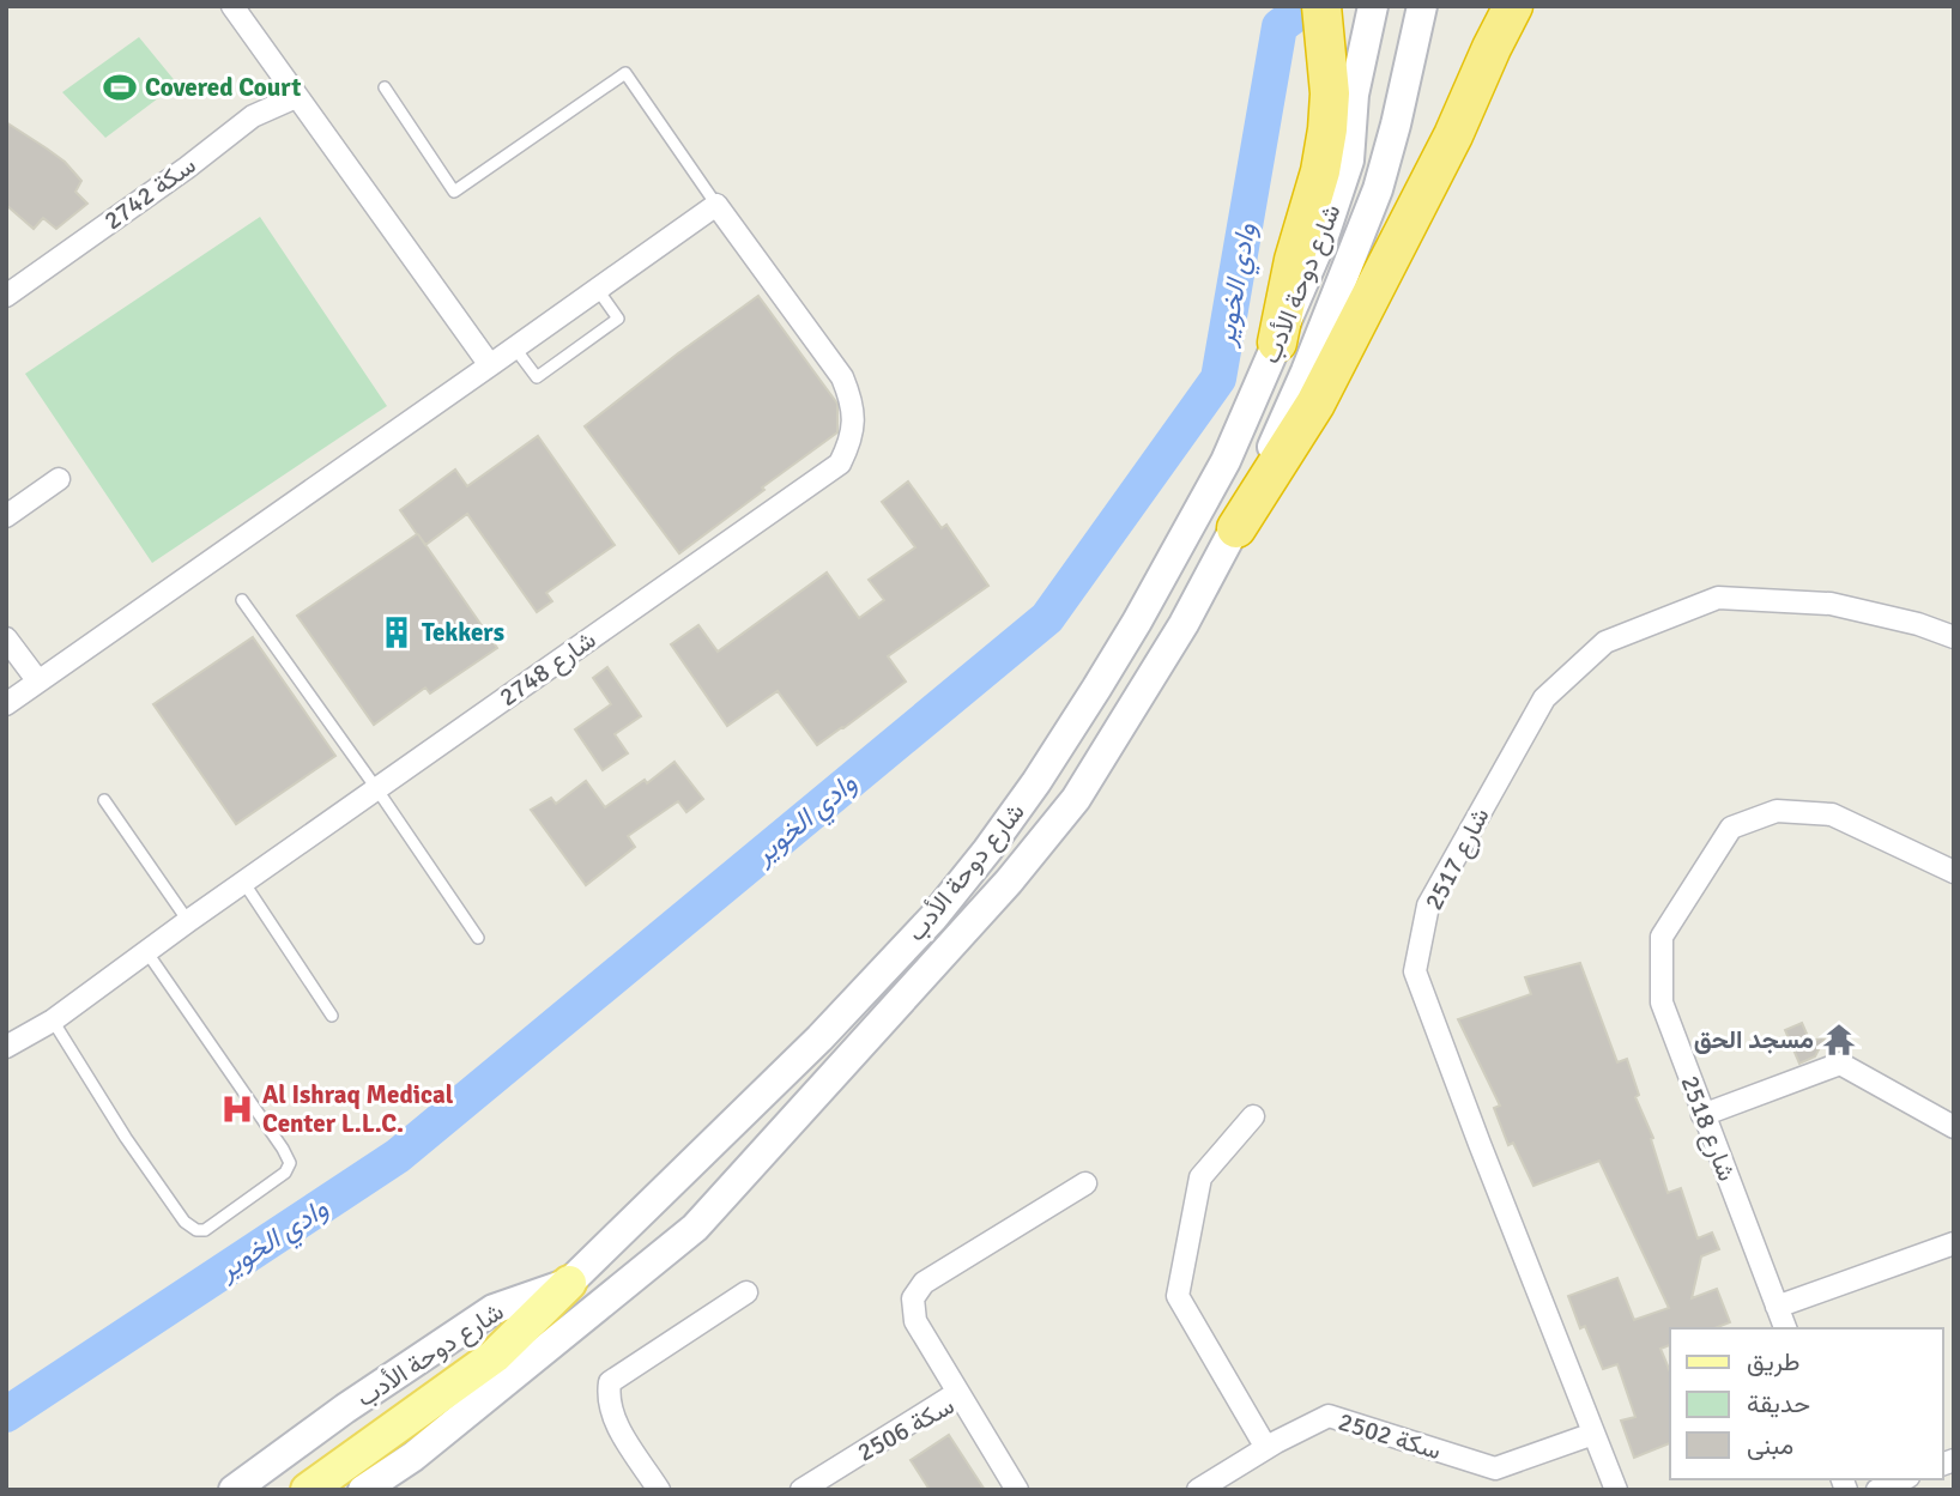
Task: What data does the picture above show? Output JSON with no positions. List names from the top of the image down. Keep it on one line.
{"streets":{"main road":["شارع دوحة الأدب"],"street":["سكة 2742","شارع 2748","2517 شارع","2518 شارع","سكة 2506","2502 سكة"]},"crossings":[["2517 شارع","2502 سكة"]],"water":["وادي الخوير"],"places":{"sports":["Covered Court"],"building":["Tekkers"],"temple":["مسجد الحق"],"hospital":["Al Ishraq Medical Center L.L.C."]},"legend":["طريق","حديقة","مبنى"]}
